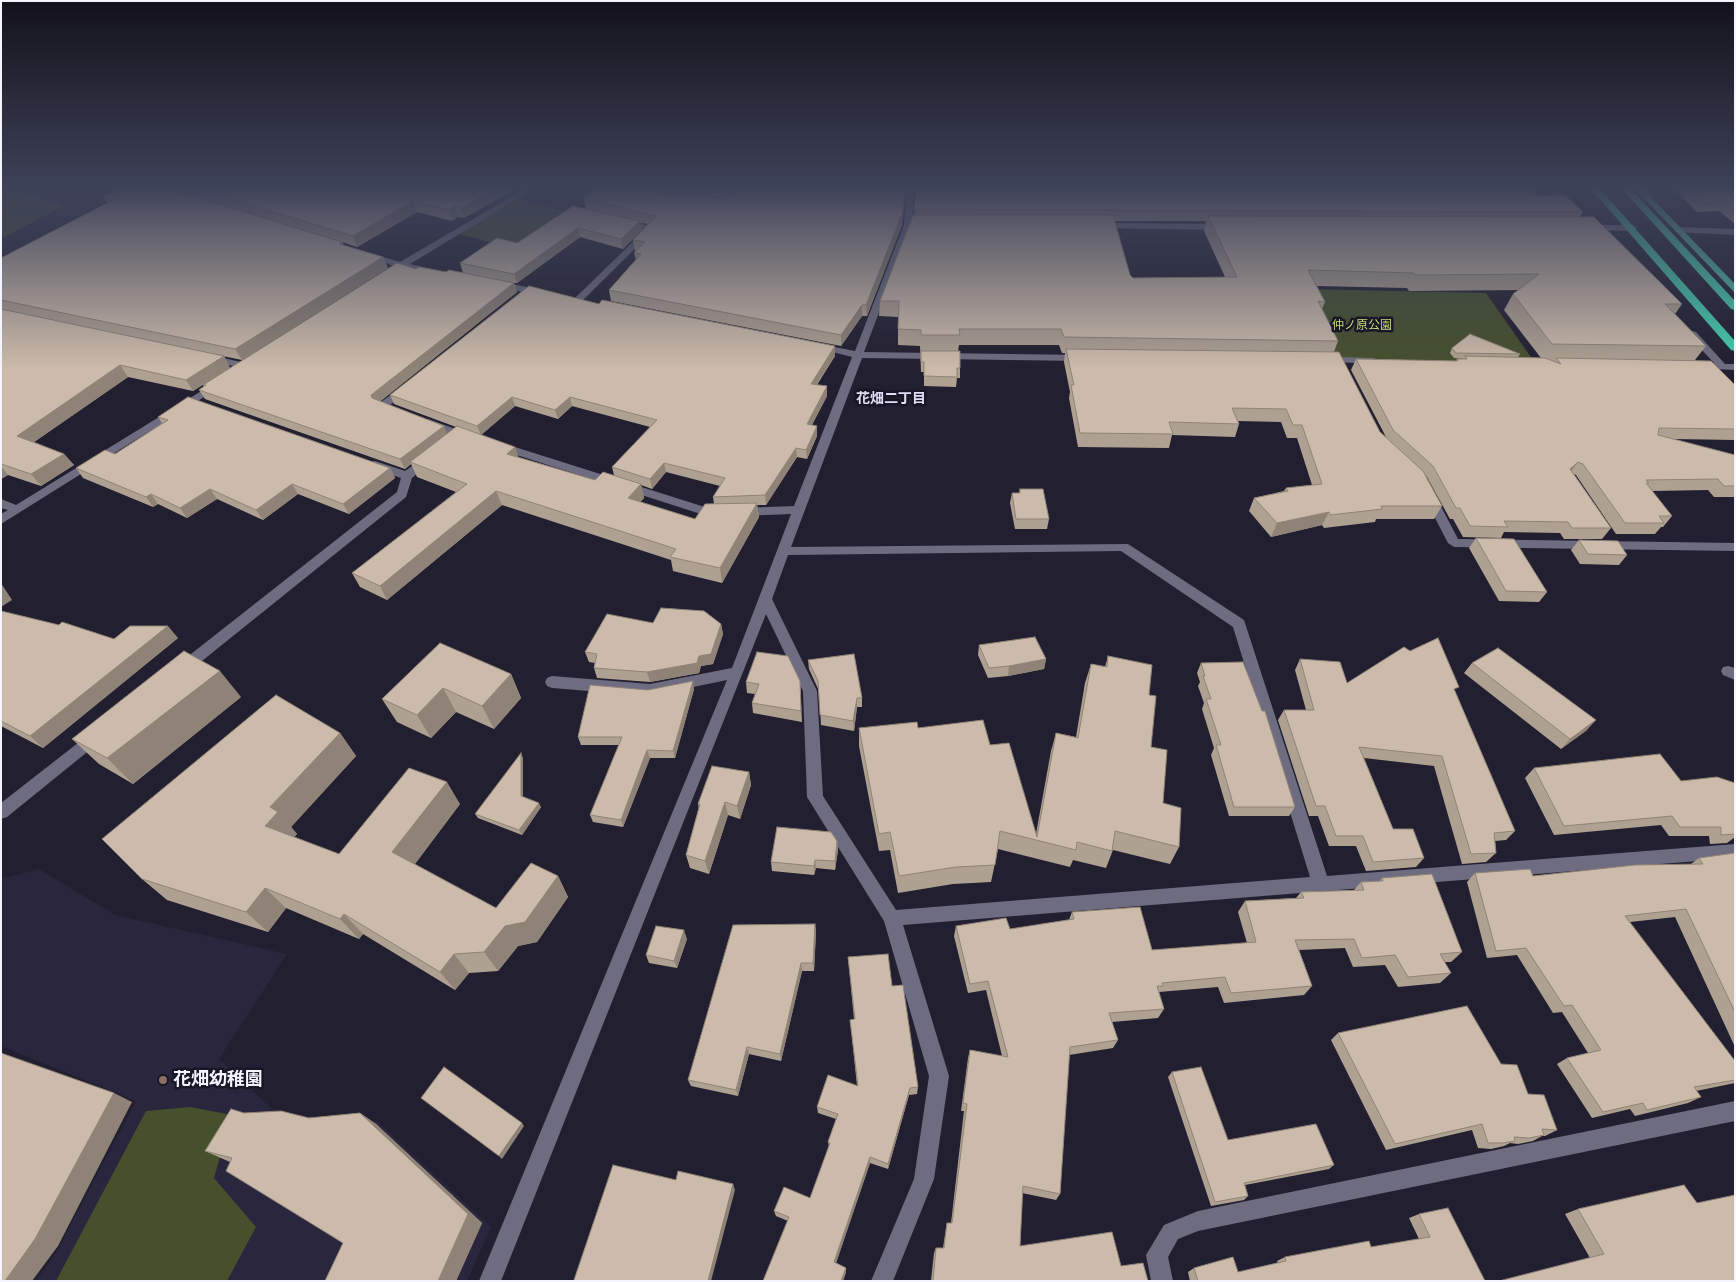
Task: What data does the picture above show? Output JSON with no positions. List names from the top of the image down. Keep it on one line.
{"districts":["花畑二丁目"],"parks":["仲ノ原公園"],"places":["花畑幼稚園"]}
